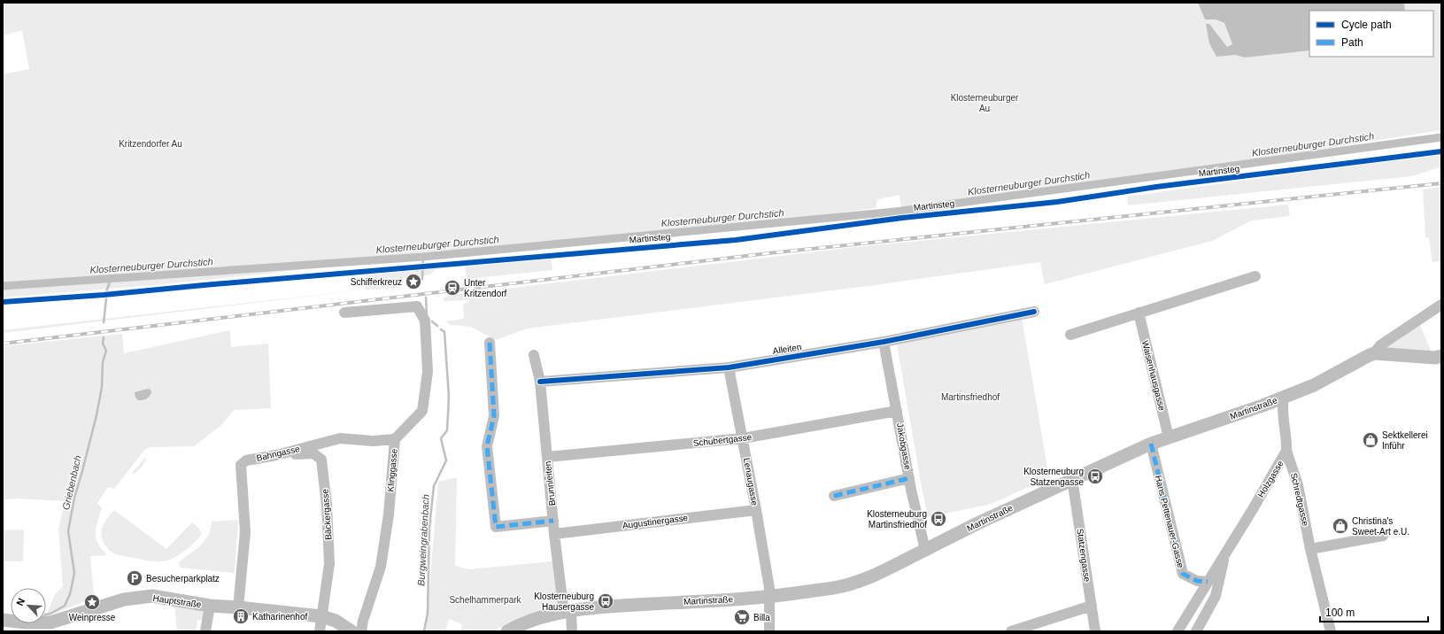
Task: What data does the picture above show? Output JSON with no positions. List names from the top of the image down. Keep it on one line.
{"streets":{"main road":["Martinstraße","Hauptstraße"],"street":["Alleiten","Waisenhausgasse","Schubertgasse","Jakobgasse","Bahngasse","Klinggasse","Holzgasse","Lenaugasse","Brunnleiten","Schredtgasse","Bäckergasse","Augustinergasse","Hans Pettenauer-Gasse","Statzengasse"],"cycle path":["Martinsteg"]},"crossings":[["Alleiten","Jakobgasse"],["Alleiten","Lenaugasse"],["Alleiten","Brunnleiten"],["Waisenhausgasse","Martinstraße"],["Martinstraße","Jakobgasse"],["Martinstraße","Holzgasse"],["Martinstraße","Lenaugasse"],["Martinstraße","Brunnleiten"],["Martinstraße","Hans Pettenauer-Gasse"],["Martinstraße","Statzengasse"],["Schubertgasse","Jakobgasse"],["Schubertgasse","Lenaugasse"],["Schubertgasse","Brunnleiten"],["Bahngasse","Klinggasse"],["Bahngasse","Bäckergasse"],["Bahngasse","Hauptstraße"],["Holzgasse","Schredtgasse"],["Holzgasse","Hans Pettenauer-Gasse"],["Lenaugasse","Augustinergasse"],["Brunnleiten","Augustinergasse"],["Bäckergasse","Hauptstraße"]],"water":["Klosterneuburger Durchstich","Griebenbach","Burgweingrabenbach"],"parks":["Klosterneuburger Au","Kritzendorfer Au","Martinsfriedhof","Schelhammerpark"],"places":{"place":["Schifferkreuz","Weinpresse"],"station":["Unter Kritzendorf"],"shop":["Sektkellerei Inführ","Christina's Sweet-Art e.U."],"bus stop":["Klosterneuburg Statzengasse","Klosterneuburg Martinsfriedhof","Klosterneuburg Hausergasse"],"parking":["Besucherparkplatz"],"building":["Katharinenhof"],"supermarket":["Billa"]},"legend":["Cycle path","Path"],"scale_bar":"100 m","north":"top left"}
